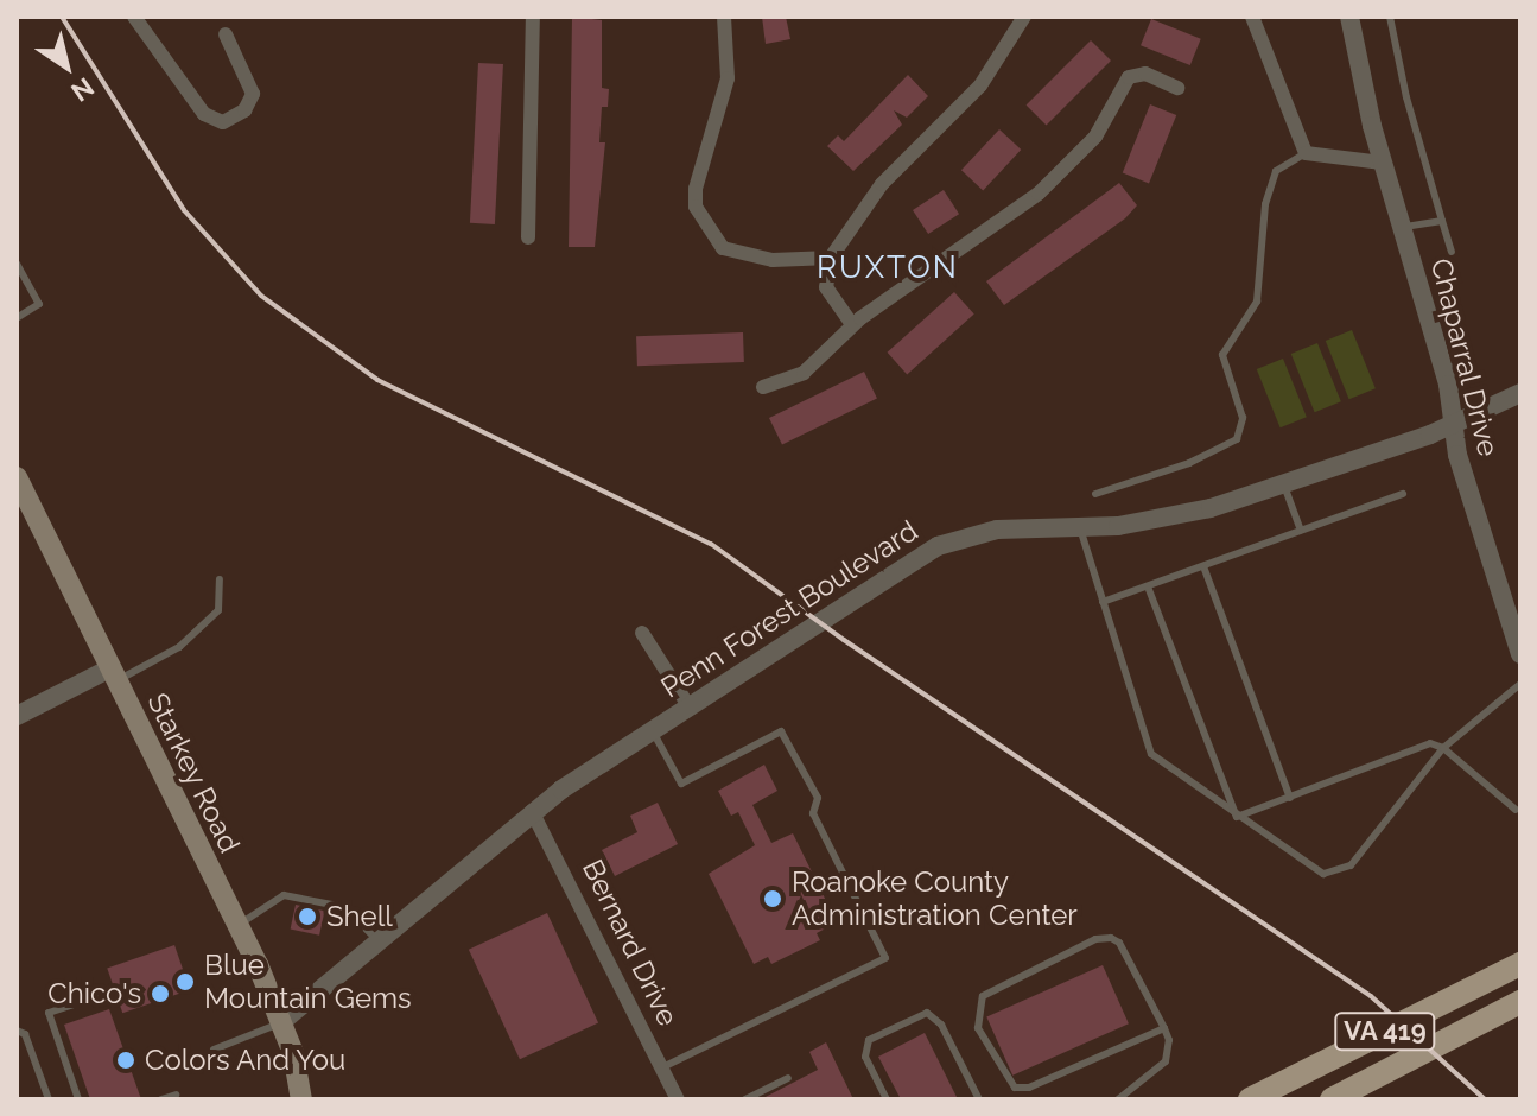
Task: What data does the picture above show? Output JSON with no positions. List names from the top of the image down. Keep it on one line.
{"streets":{"main road":["Starkey Road","VA 419"],"street":["Chaparral Drive","Penn Forest Boulevard","Bernard Drive"]},"crossings":[["Chaparral Drive","Penn Forest Boulevard"],["Penn Forest Boulevard","Starkey Road"],["Penn Forest Boulevard","Bernard Drive"]],"districts":["RUXTON"],"places":["Roanoke County Administration Center","Shell","Blue Mountain Gems","Chico's","Colors And You"],"north":"bottom right"}
